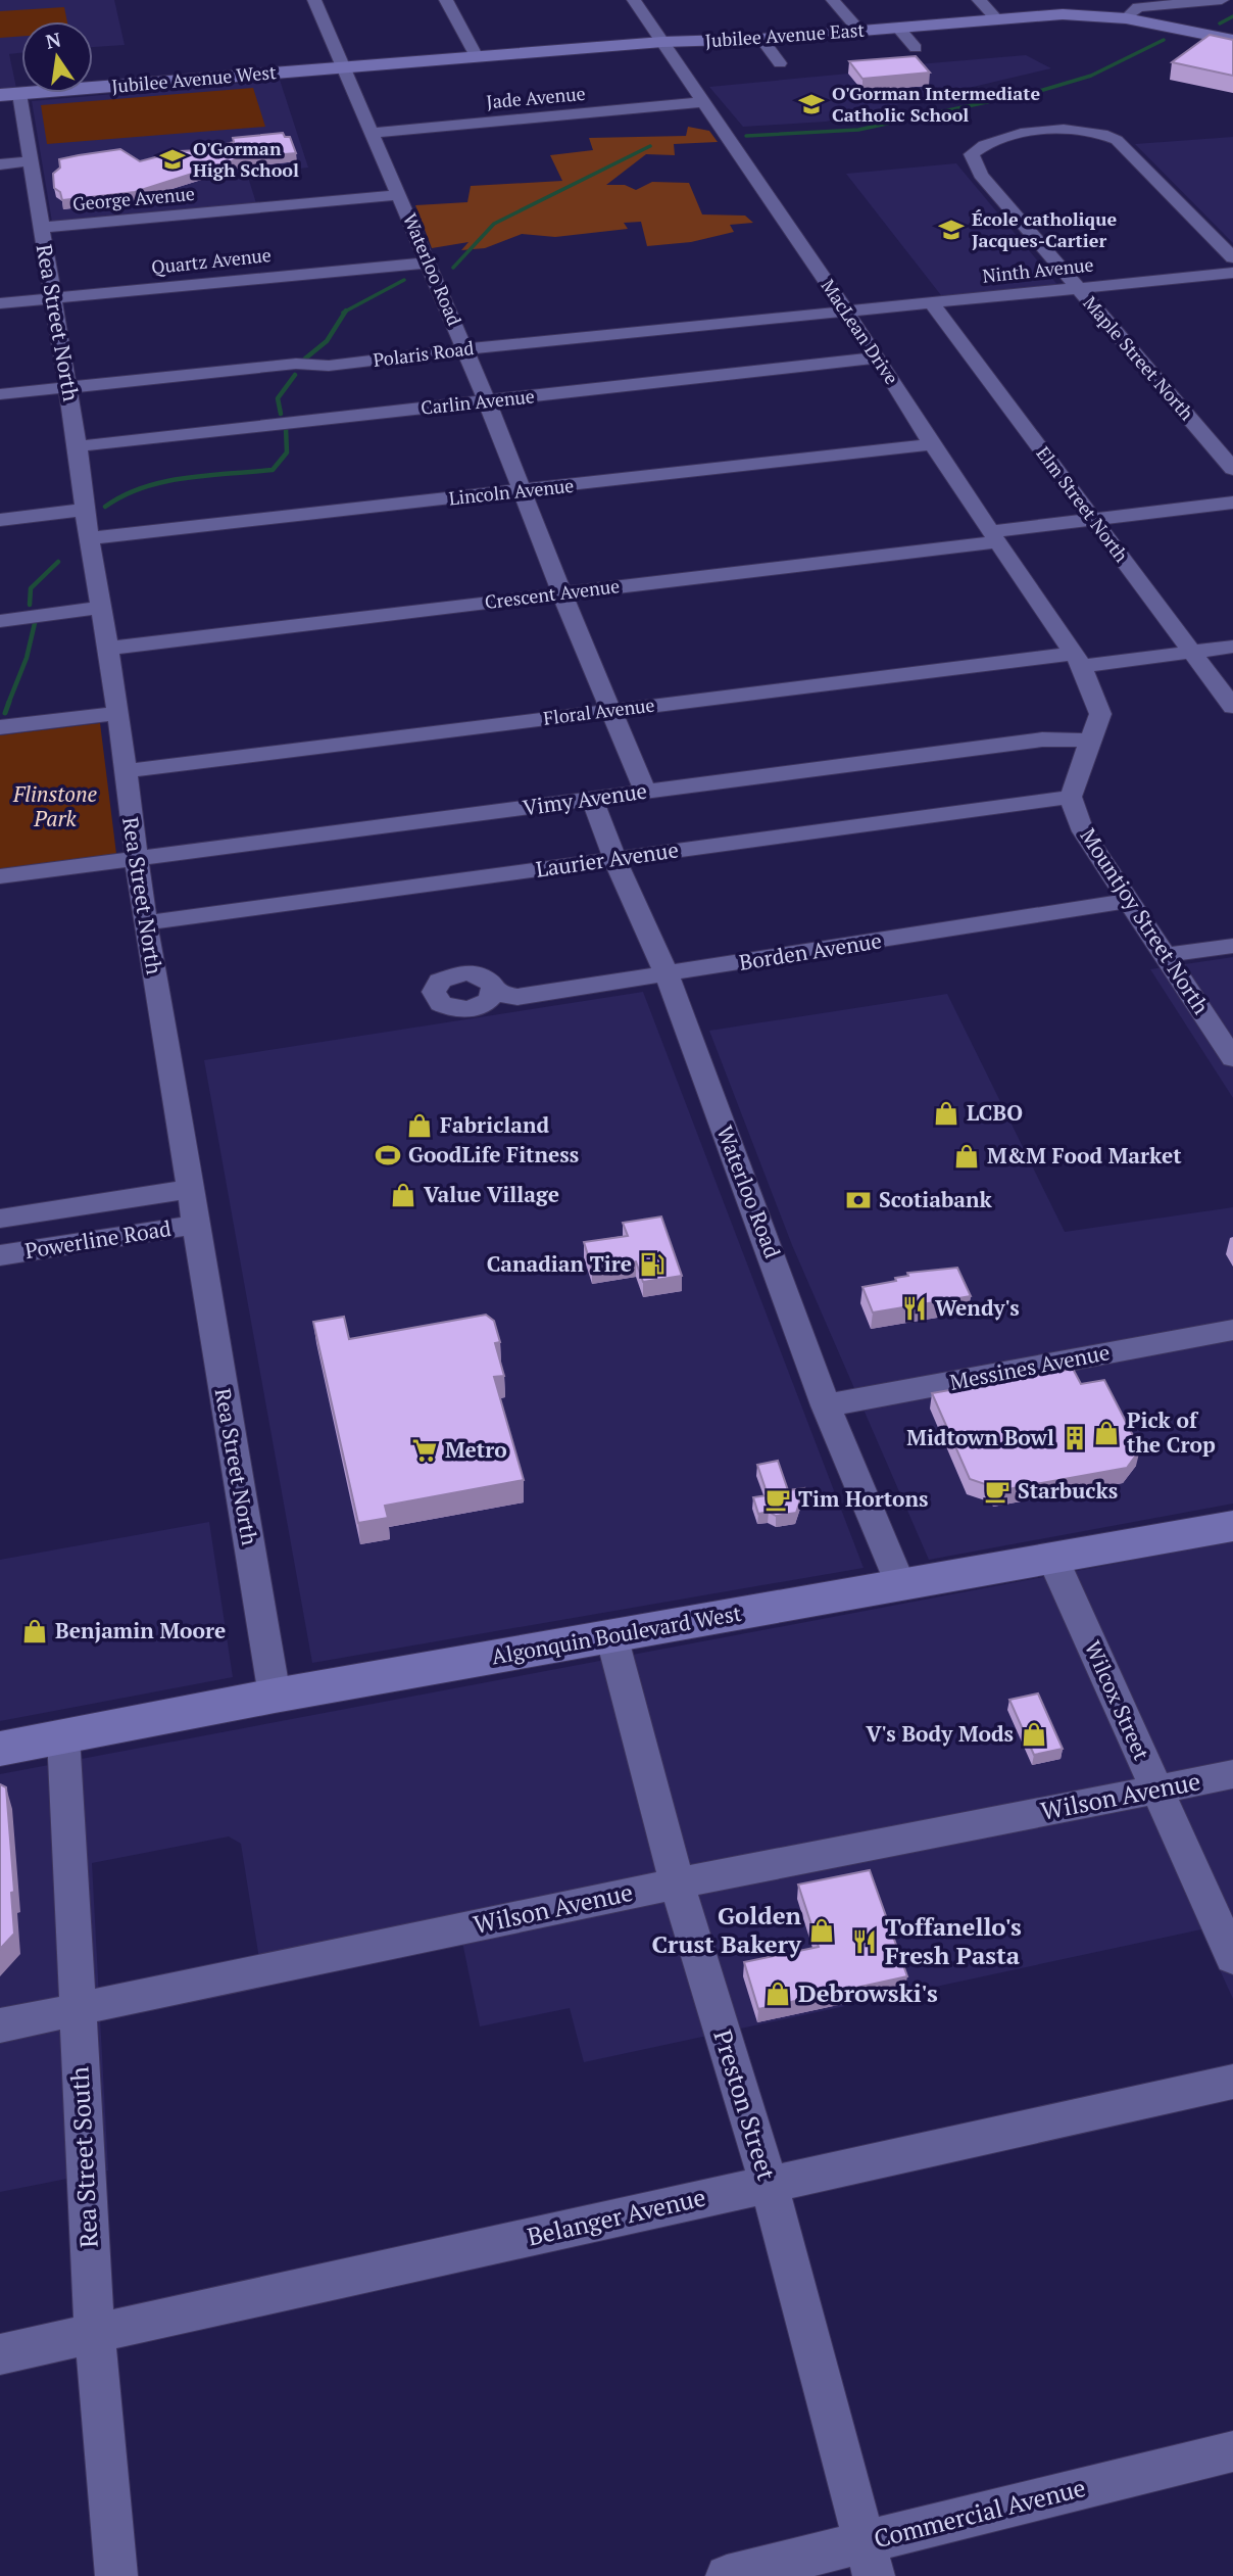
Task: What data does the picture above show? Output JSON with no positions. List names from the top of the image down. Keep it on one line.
{"streets":{"main road":["Jubilee Avenue East","Jubilee Avenue West","Algonquin Boulevard West"],"street":["Jade Avenue","George Avenue","Quartz Avenue","Waterloo Road","Ninth Avenue","Rea Street North","MacLean Drive","Polaris Road","Maple Street North","Carlin Avenue","Lincoln Avenue","Elm Street North","Crescent Avenue","Floral Avenue","Vimy Avenue","Laurier Avenue","Mountjoy Street North","Borden Avenue","Powerline Road","Messines Avenue","Wilcox Street","Wilson Avenue","Preston Street","Rea Street South","Belanger Avenue","Commercial Avenue"]},"crossings":[["Jubilee Avenue East","Jubilee Avenue West"],["Jubilee Avenue East","Waterloo Road"],["Jubilee Avenue East","MacLean Drive"],["Jubilee Avenue West","Waterloo Road"],["Jubilee Avenue West","Rea Street North"],["Jade Avenue","Waterloo Road"],["Jade Avenue","MacLean Drive"],["George Avenue","Waterloo Road"],["George Avenue","Rea Street North"],["Quartz Avenue","Waterloo Road"],["Quartz Avenue","Rea Street North"],["Waterloo Road","Polaris Road"],["Waterloo Road","Carlin Avenue"],["Waterloo Road","Lincoln Avenue"],["Waterloo Road","Crescent Avenue"],["Waterloo Road","Floral Avenue"],["Waterloo Road","Vimy Avenue"],["Waterloo Road","Laurier Avenue"],["Waterloo Road","Borden Avenue"],["Waterloo Road","Messines Avenue"],["Waterloo Road","Algonquin Boulevard West"],["Ninth Avenue","MacLean Drive"],["Ninth Avenue","Polaris Road"],["Ninth Avenue","Maple Street North"],["Ninth Avenue","Elm Street North"],["Rea Street North","Polaris Road"],["Rea Street North","Carlin Avenue"],["Rea Street North","Lincoln Avenue"],["Rea Street North","Crescent Avenue"],["Rea Street North","Floral Avenue"],["Rea Street North","Vimy Avenue"],["Rea Street North","Laurier Avenue"],["Rea Street North","Powerline Road"],["Rea Street North","Algonquin Boulevard West"],["MacLean Drive","Polaris Road"],["MacLean Drive","Carlin Avenue"],["MacLean Drive","Lincoln Avenue"],["MacLean Drive","Crescent Avenue"],["MacLean Drive","Floral Avenue"],["Elm Street North","Crescent Avenue"],["Elm Street North","Floral Avenue"],["Laurier Avenue","Mountjoy Street North"],["Mountjoy Street North","Borden Avenue"],["Algonquin Boulevard West","Wilcox Street"],["Algonquin Boulevard West","Preston Street"],["Algonquin Boulevard West","Rea Street South"],["Wilcox Street","Wilson Avenue"],["Wilson Avenue","Preston Street"],["Wilson Avenue","Rea Street South"],["Preston Street","Belanger Avenue"],["Preston Street","Commercial Avenue"],["Rea Street South","Belanger Avenue"]],"parks":["Flinstone Park"],"places":{"school or university":["O'Gorman Intermediate Catholic School","O'Gorman High School","École catholique Jacques-Cartier"],"shop":["LCBO","Fabricland","M&M Food Market","Value Village","Pick of the Crop","Benjamin Moore","V's Body Mods","Golden Crust Bakery","Debrowski's"],"sports":["GoodLife Fitness"],"bank":["Scotiabank"],"fuel station":["Canadian Tire"],"restaurant":["Wendy's","Toffanello's Fresh Pasta"],"building":["Midtown Bowl"],"supermarket":["Metro"],"cafe":["Starbucks","Tim Hortons"]},"north":"top"}
